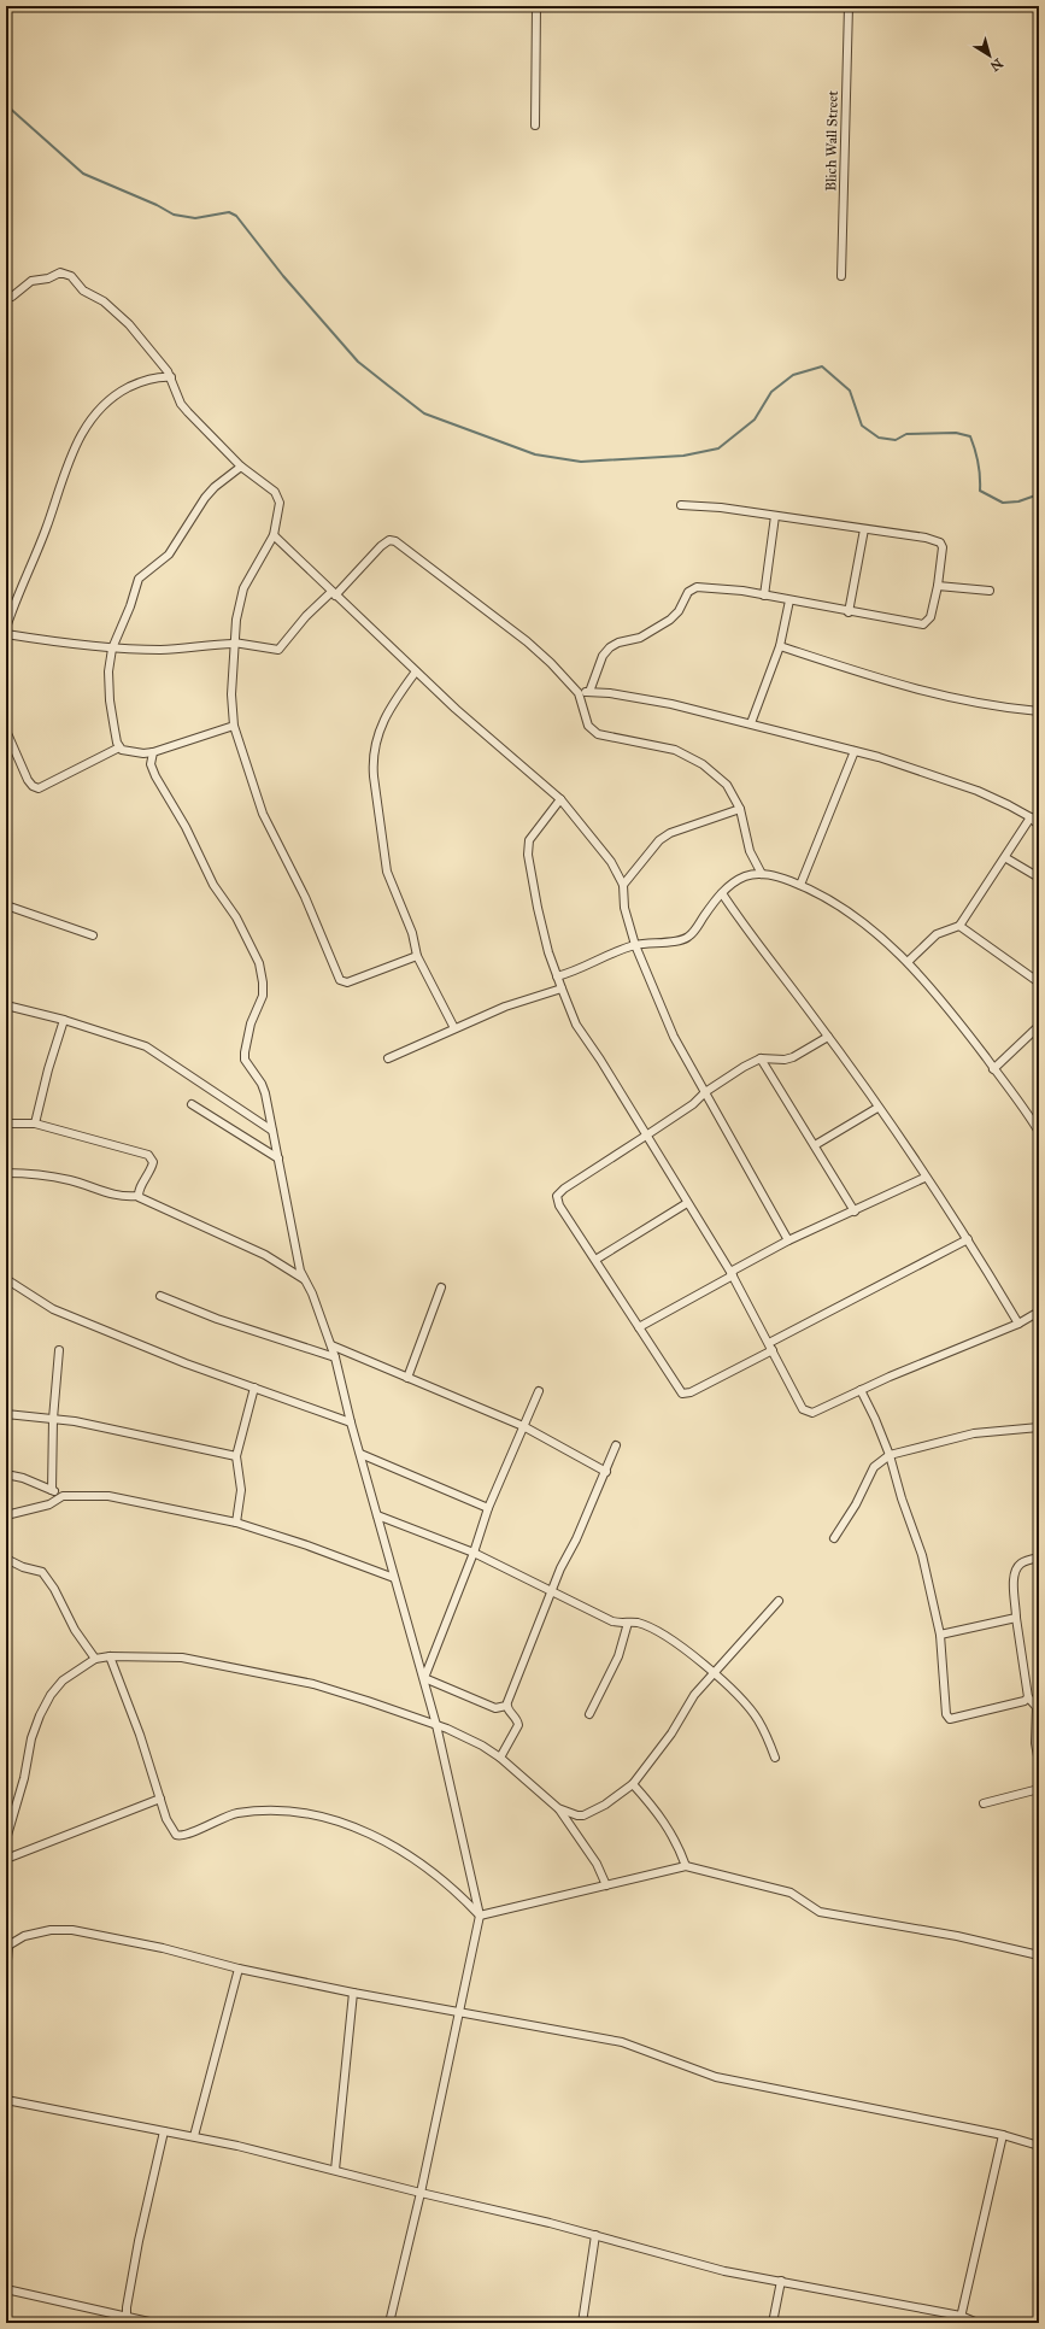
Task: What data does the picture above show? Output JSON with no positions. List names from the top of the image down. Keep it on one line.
{"streets":{"street":["Blich Wall Street"]},"north":"bottom right"}
